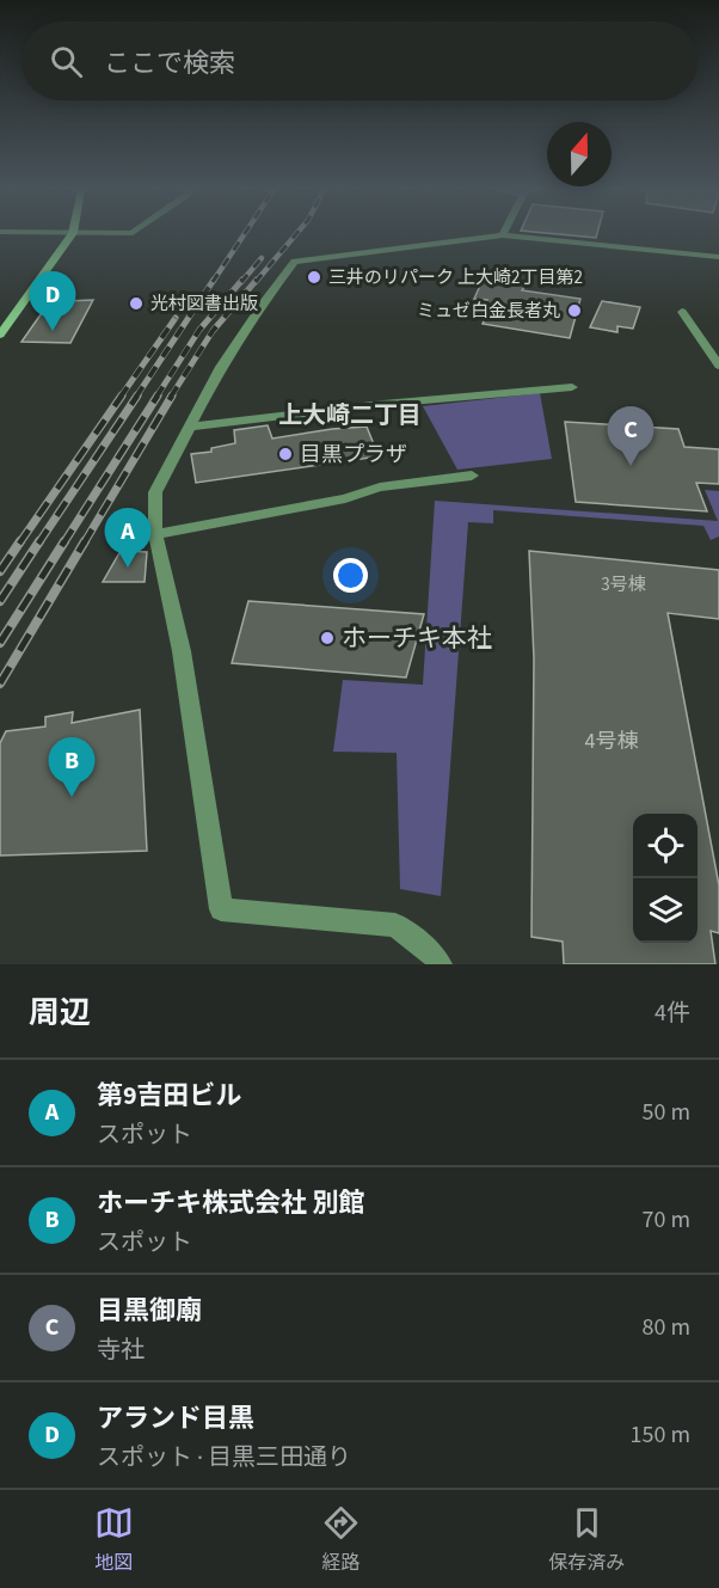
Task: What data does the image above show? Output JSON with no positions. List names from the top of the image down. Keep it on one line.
{"districts":["上大崎二丁目"],"places":["三井のリパーク 上大崎2丁目第2","光村図書出版","ミュゼ白金長者丸","目黒プラザ","ホーチキ本社"],"house_numbers":["3号棟","4号棟"],"north":"top","page":{"search":"ここで検索","pins":["D","C","A","B"],"heading":["周辺","4件"],"list":[{"mark":"A","name":"第9吉田ビル","note":"スポット","value":"50 m"},{"mark":"B","name":"ホーチキ株式会社 別館","note":"スポット","value":"70 m"},{"mark":"C","name":"目黒御廟","note":"寺社","value":"80 m"},{"mark":"D","name":"アランド目黒","note":"スポット · 目黒三田通り","value":"150 m"}],"nav":["地図","経路","保存済み"]}}
